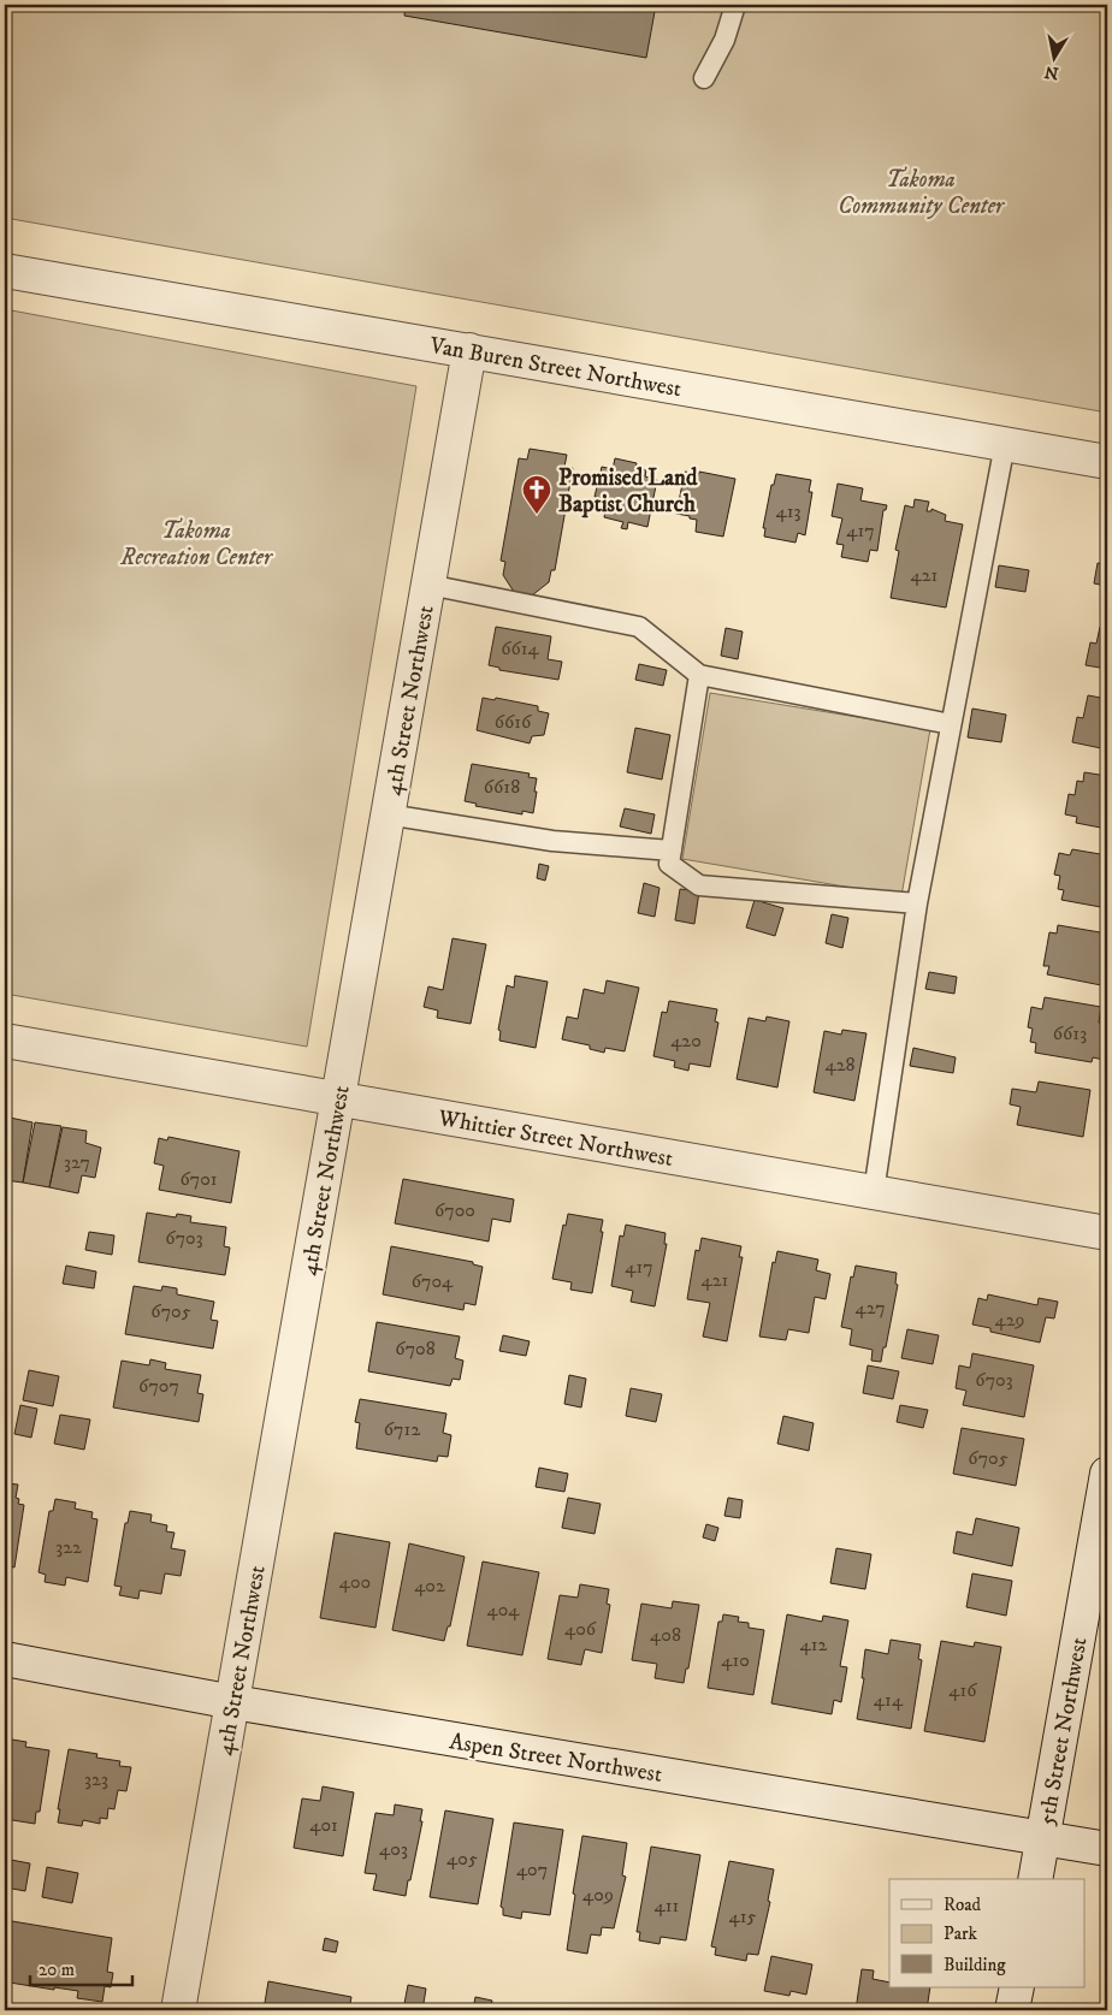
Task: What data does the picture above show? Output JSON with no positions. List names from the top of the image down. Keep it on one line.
{"streets":{"street":["Van Buren Street Northwest","4th Street Northwest","Whittier Street Northwest","5th Street Northwest","Aspen Street Northwest"]},"crossings":[["Van Buren Street Northwest","4th Street Northwest"],["4th Street Northwest","Whittier Street Northwest"],["4th Street Northwest","Aspen Street Northwest"],["5th Street Northwest","Aspen Street Northwest"]],"parks":["Takoma Community Center","Takoma Recreation Center"],"places":{"church":["Promised Land Baptist Church"]},"house_numbers":["413","417","421","6614","6616","6618","6613","420","428","327","6701","6700","6703","417","421","6704","427","6705","429","6708","6703","6707","6712","6705","322","400","402","404","406","408","412","410","416","414","323","401","403","405","407","409","411","415"],"legend":["Road","Park","Building"],"scale_bar":"20 m","north":"bottom"}
